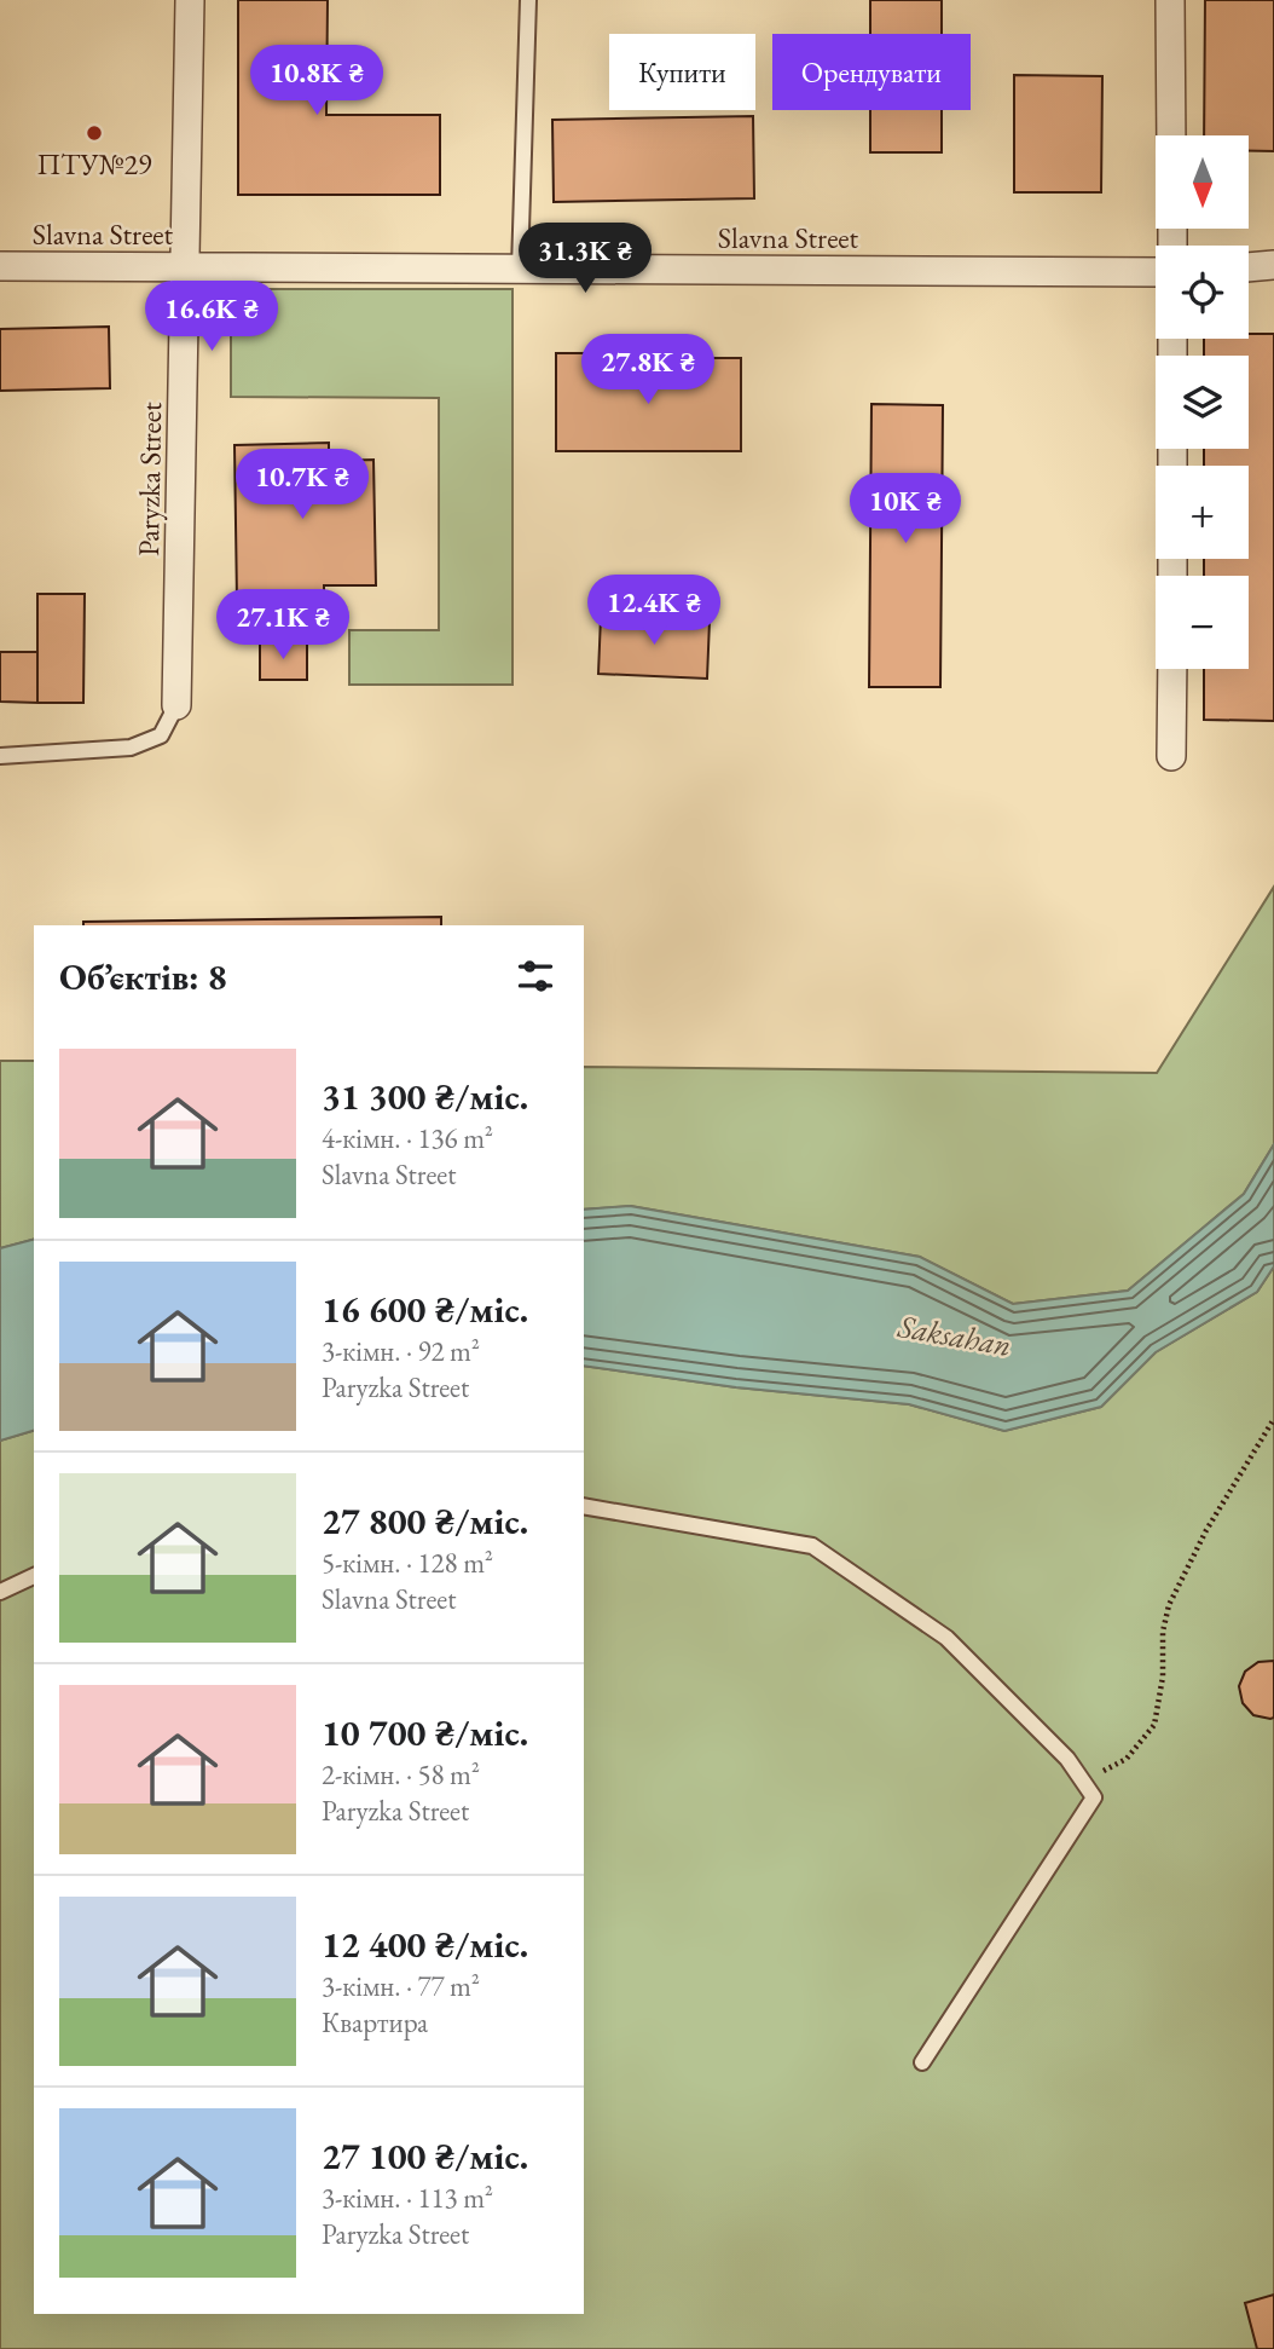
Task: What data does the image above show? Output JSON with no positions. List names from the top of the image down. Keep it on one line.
{"streets":{"street":["Slavna Street","Paryzka Street"]},"crossings":[["Slavna Street","Paryzka Street"]],"water":["Saksahan"],"places":["ПТУ№29"],"north":"bottom","page":{"chip":["Купити","Орендувати"],"price":["10.8K ₴","31.3K ₴","16.6K ₴","27.8K ₴","10.7K ₴","10K ₴","12.4K ₴","27.1K ₴"],"map_buttons":["+","−"],"heading":"Об’єктів: 8","list":[{"name":"31 300 ₴/міс.","note":"4-кімн. · 136 m² · Slavna Street"},{"name":"16 600 ₴/міс.","note":"3-кімн. · 92 m² · Paryzka Street"},{"name":"27 800 ₴/міс.","note":"5-кімн. · 128 m² · Slavna Street"},{"name":"10 700 ₴/міс.","note":"2-кімн. · 58 m² · Paryzka Street"},{"name":"12 400 ₴/міс.","note":"3-кімн. · 77 m² · Квартира"},{"name":"27 100 ₴/міс.","note":"3-кімн. · 113 m² · Paryzka Street"}]}}
